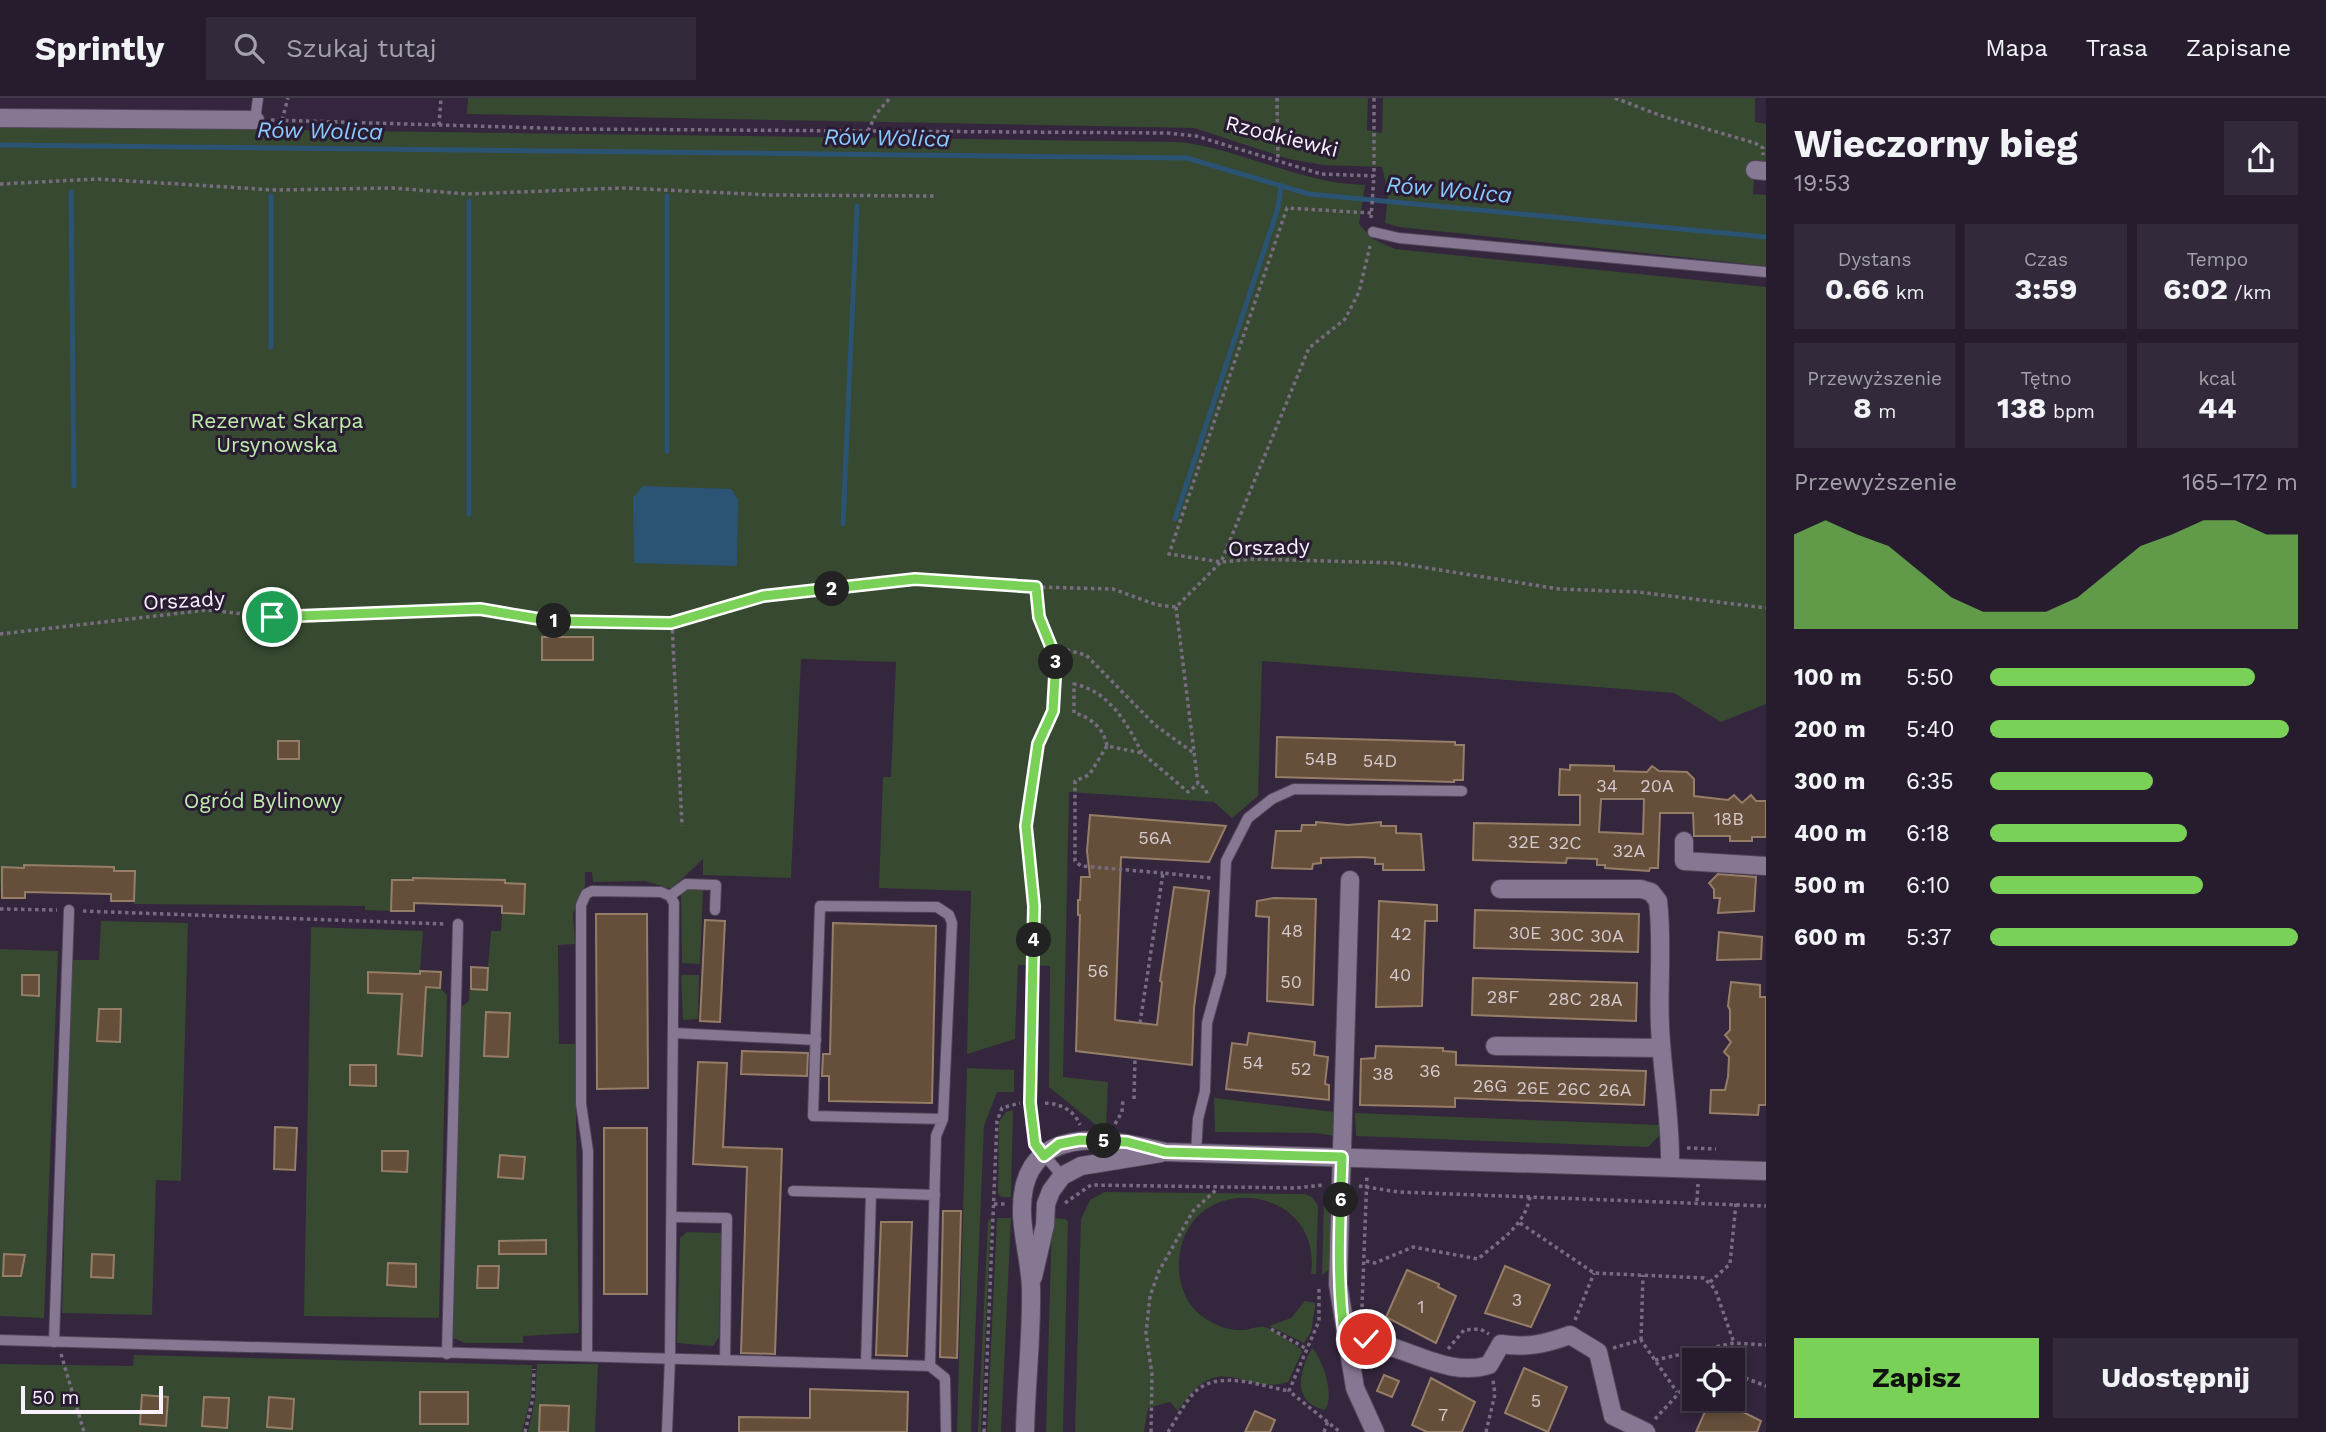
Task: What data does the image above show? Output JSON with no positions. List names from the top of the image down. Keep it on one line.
{"streets":{"path":["Rzodkiewki","Orszady"]},"water":["Rów Wolica"],"parks":["Rezerwat Skarpa Ursynowska","Ogród Bylinowy"],"house_numbers":["54B","54D","34","20A","18B","56A","32E","32C","32A","48","30E","42","30C","30A","56","40","50","28F","28C","28A","54","52","36","38","26G","26E","26C","26A","3","1","5","7"],"scale_bar":"50 m","page":{"header":"Sprintly","search":"Szukaj tutaj","nav":["Mapa","Trasa","Zapisane"],"heading":["Wieczorny bieg","19:53"],"stats":[["Dystans","0.66 km"],["Czas","3:59"],["Tempo","6:02 /km"],["Przewyższenie","8 m"],["Tętno","138 bpm"],["kcal","44"]],"chart":["Przewyższenie","165–172 m"],"pins":["2","1","3","4","5","6"],"list":[{"name":"100 m","note":"5:50"},{"name":"200 m","note":"5:40"},{"name":"300 m","note":"6:35"},{"name":"400 m","note":"6:18"},{"name":"500 m","note":"6:10"},{"name":"600 m","note":"5:37"}],"buttons":["Zapisz","Udostępnij"],"scale":"50 m"}}
